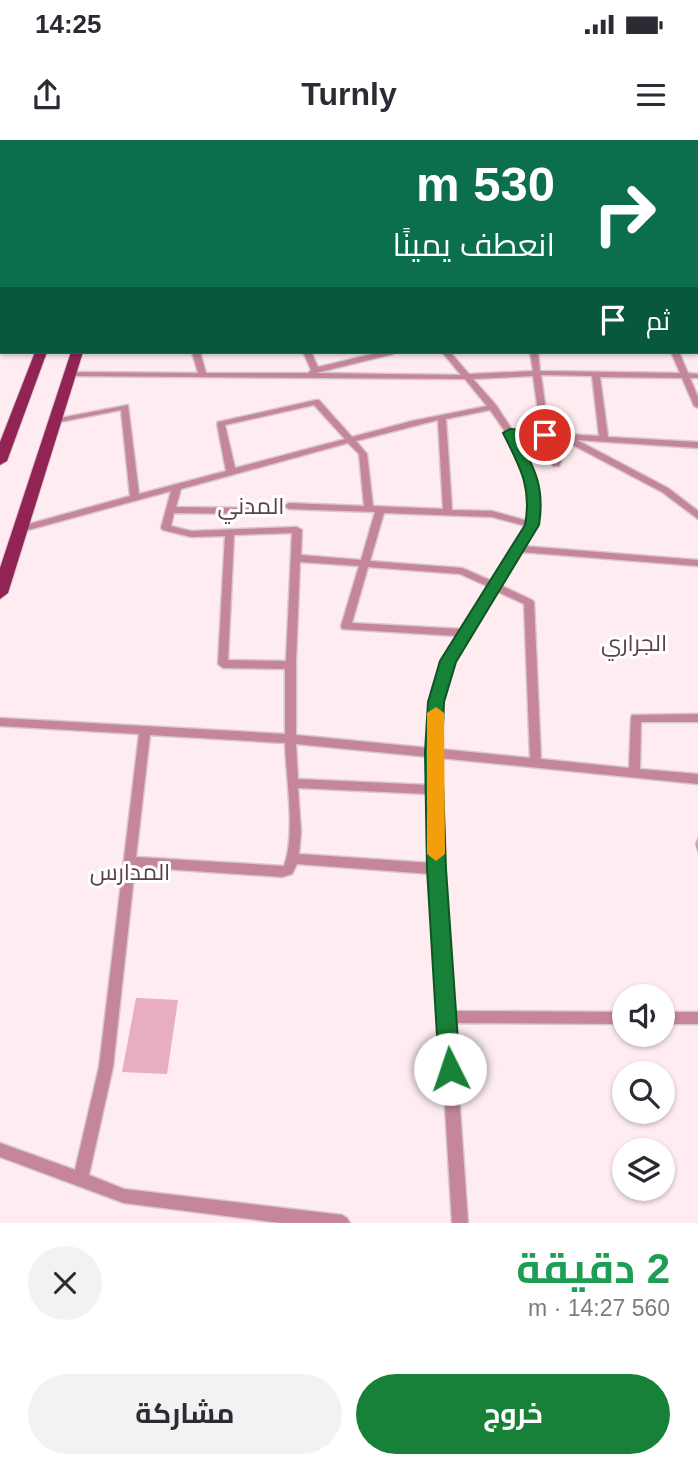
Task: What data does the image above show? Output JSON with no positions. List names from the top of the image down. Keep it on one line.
{"districts":["المدني","الجراري","المدارس"],"page":{"status":"14:25","header":"Turnly","turn":["530 m","انعطف يمينًا"],"then":"ثم","heading":["2 دقيقة","560 m · 14:27"],"buttons":["خروج","مشاركة"]}}
